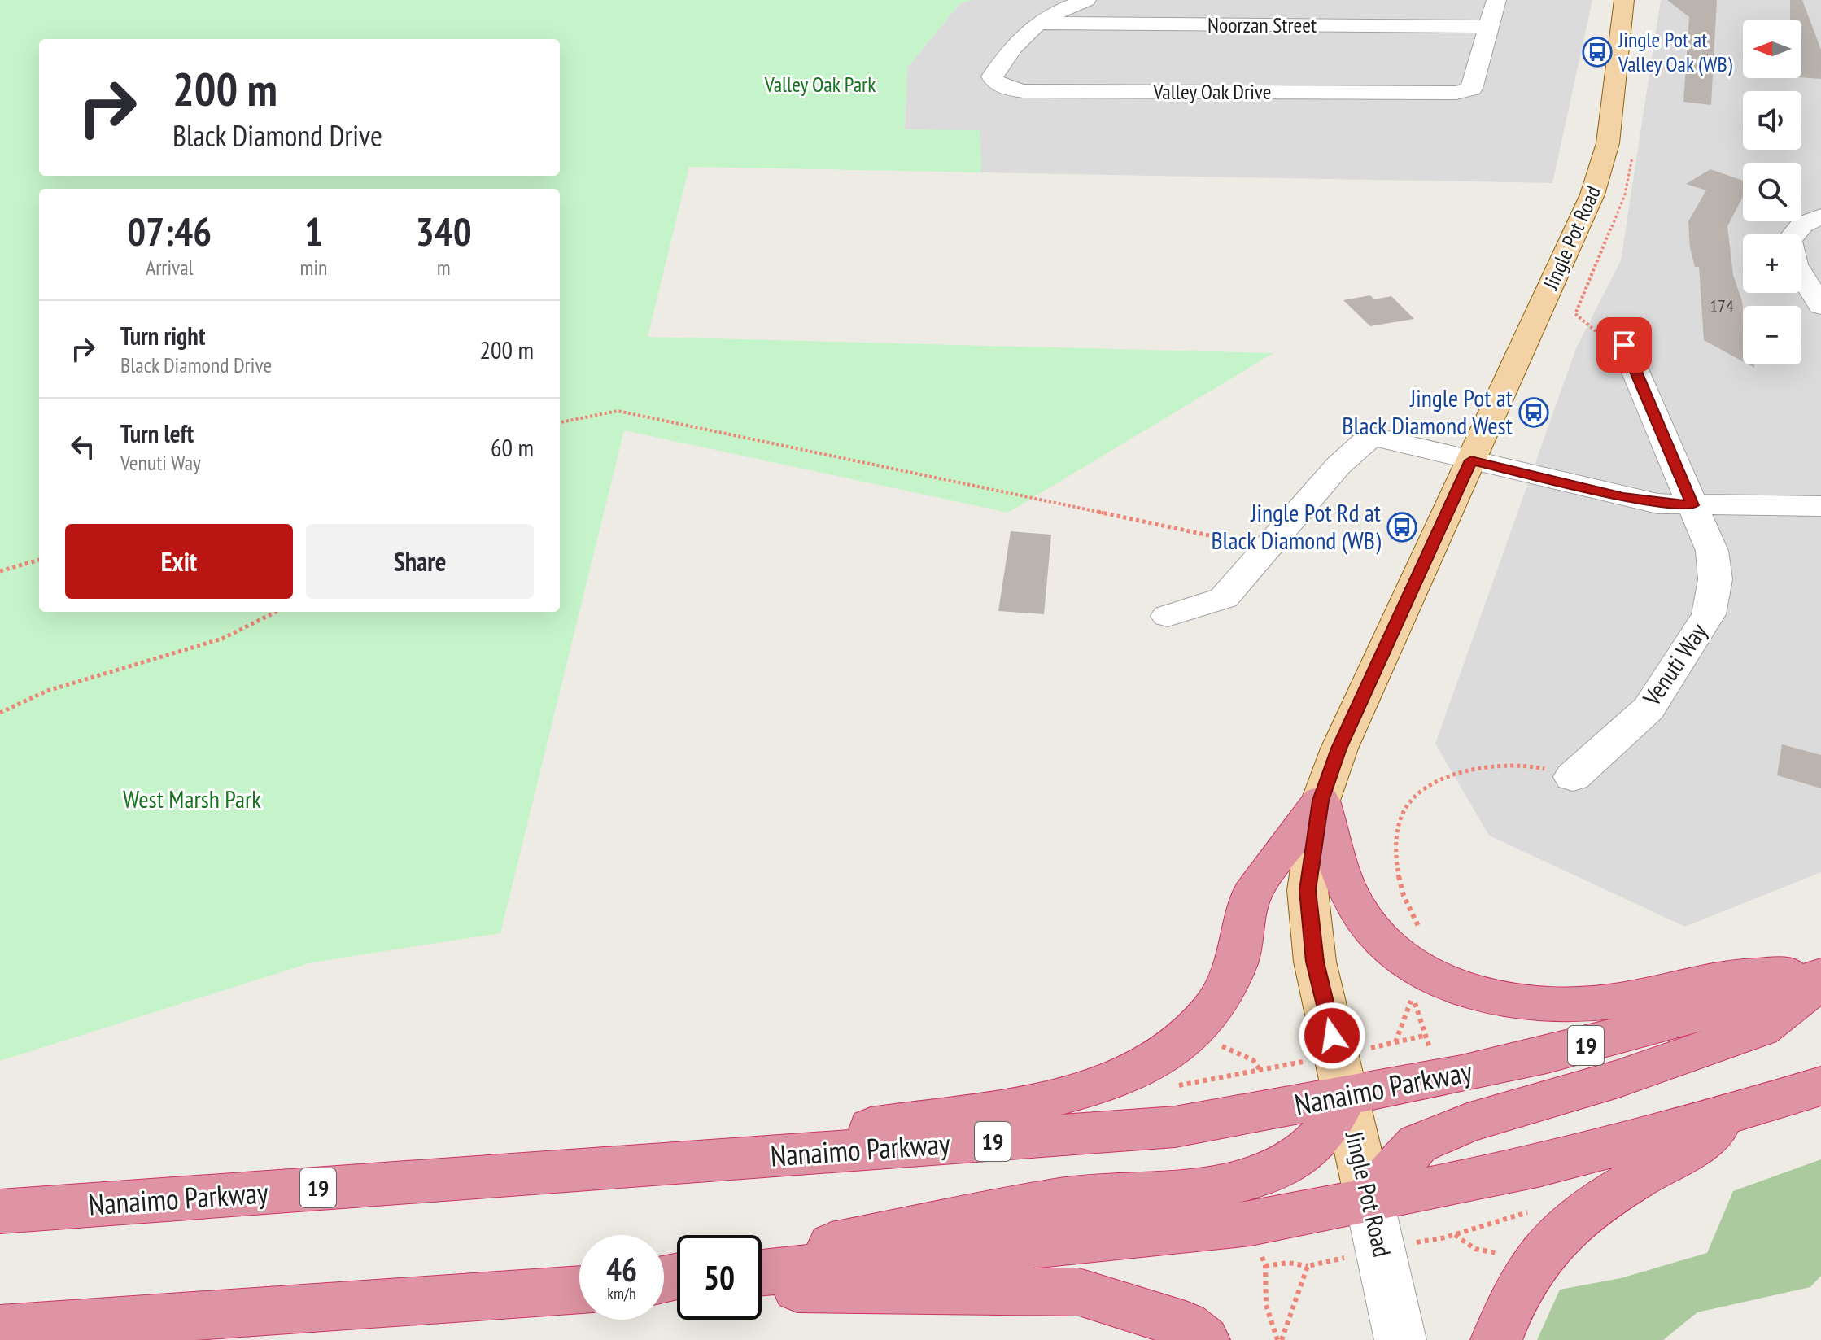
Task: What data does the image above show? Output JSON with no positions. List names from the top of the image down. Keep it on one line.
{"streets":{"highway":["19","Nanaimo Parkway"],"main road":["Jingle Pot Road"],"street":["Noorzan Street","Valley Oak Drive","Venuti Way"]},"crossings":[["Noorzan Street","Valley Oak Drive"],["Jingle Pot Road","Nanaimo Parkway"]],"parks":["Valley Oak Park","West Marsh Park"],"places":{"bus stop":["Jingle Pot at Valley Oak (WB)","Jingle Pot at Black Diamond West","Jingle Pot Rd at Black Diamond (WB)"]},"house_numbers":["174"],"north":"left","page":{"map_buttons":["+","−"],"turn":["200 m","Black Diamond Drive"],"eta":["07:46","Arrival","1","min","340","m"],"list":[{"name":"Turn right","note":"Black Diamond Drive","value":"200 m"},{"name":"Turn left","note":"Venuti Way","value":"60 m"}],"buttons":["Exit","Share"],"speed":"46 km/h","limit":"50"}}
